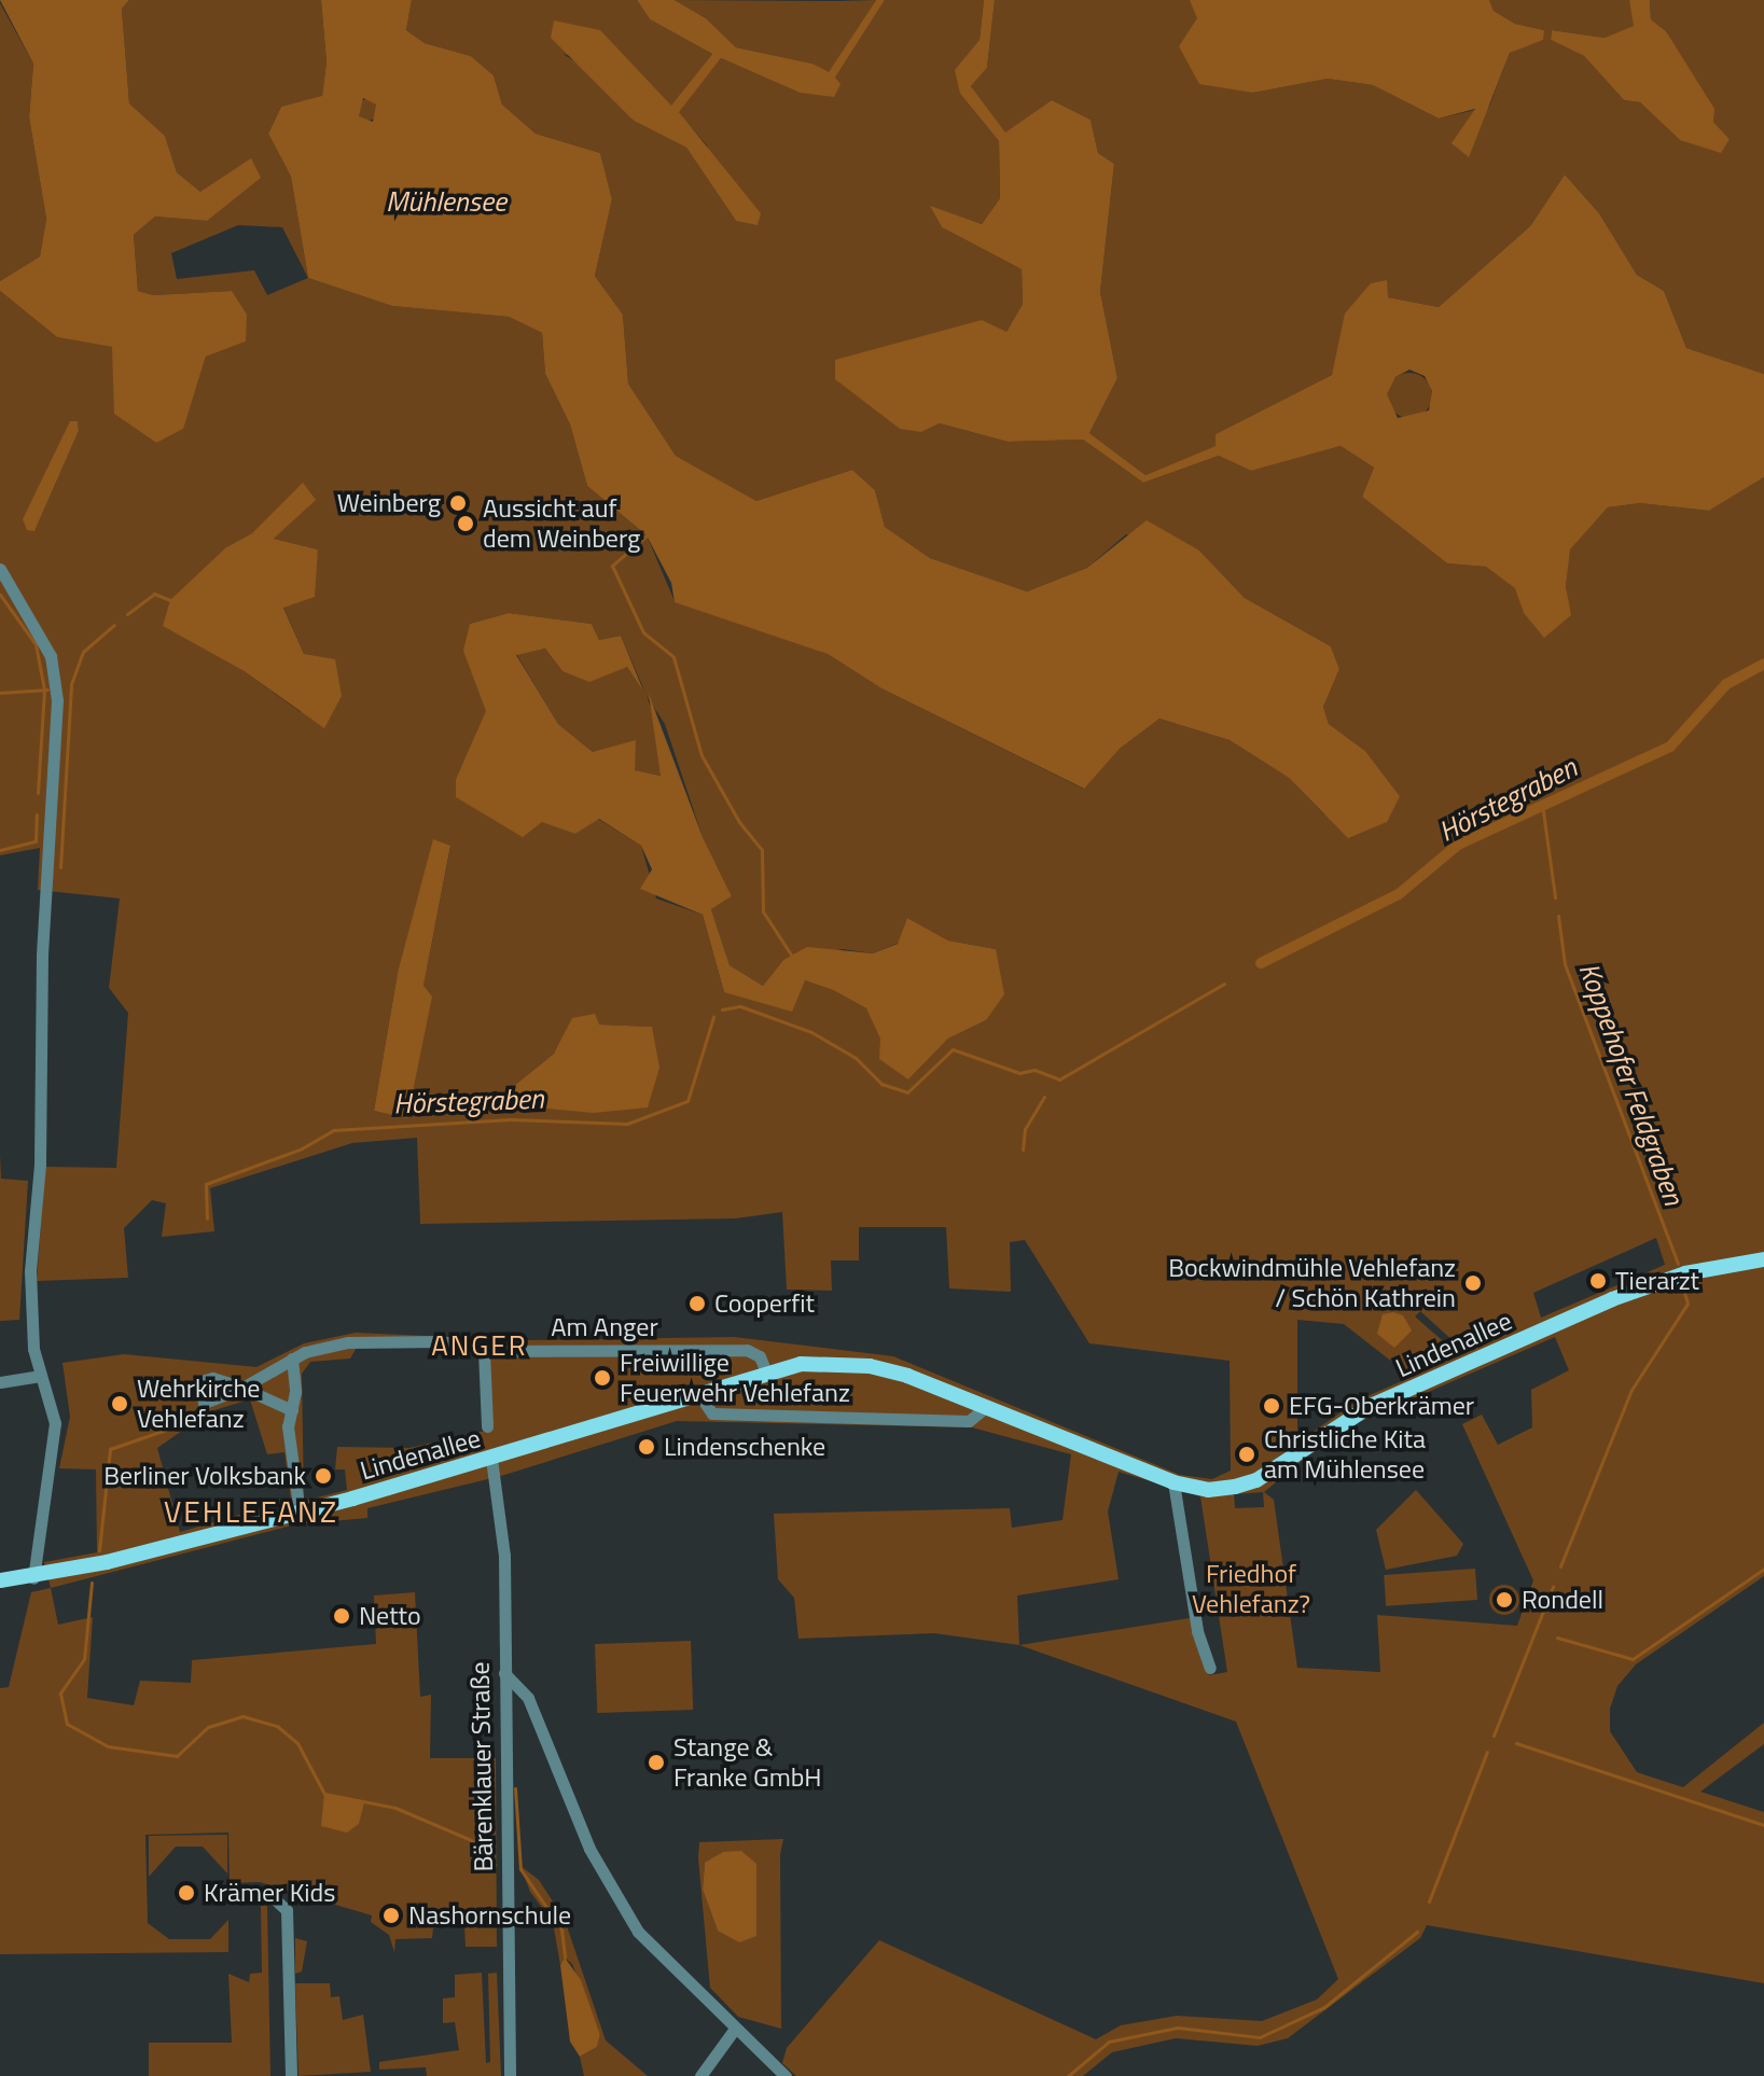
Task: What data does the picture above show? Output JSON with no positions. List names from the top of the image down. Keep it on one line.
{"streets":{"main road":["Lindenallee"],"street":["Am Anger","Bärenklauer Straße"]},"crossings":[["Am Anger","Lindenallee"],["Lindenallee","Bärenklauer Straße"]],"districts":["ANGER","VEHLEFANZ"],"water":["Mühlensee","Hörstegraben","Koppehofer Feldgraben"],"parks":["Friedhof Vehlefanz?"],"places":["Weinberg","Aussicht auf dem Weinberg","Tierarzt","Bockwindmühle Vehlefanz / Schön Kathrein","Cooperfit","Freiwillige Feuerwehr Vehlefanz","Wehrkirche Vehlefanz","EFG-Oberkrämer","Lindenschenke","Christliche Kita am Mühlensee","Berliner Volksbank","Rondell","Netto","Stange & Franke GmbH","Krämer Kids","Nashornschule"]}
